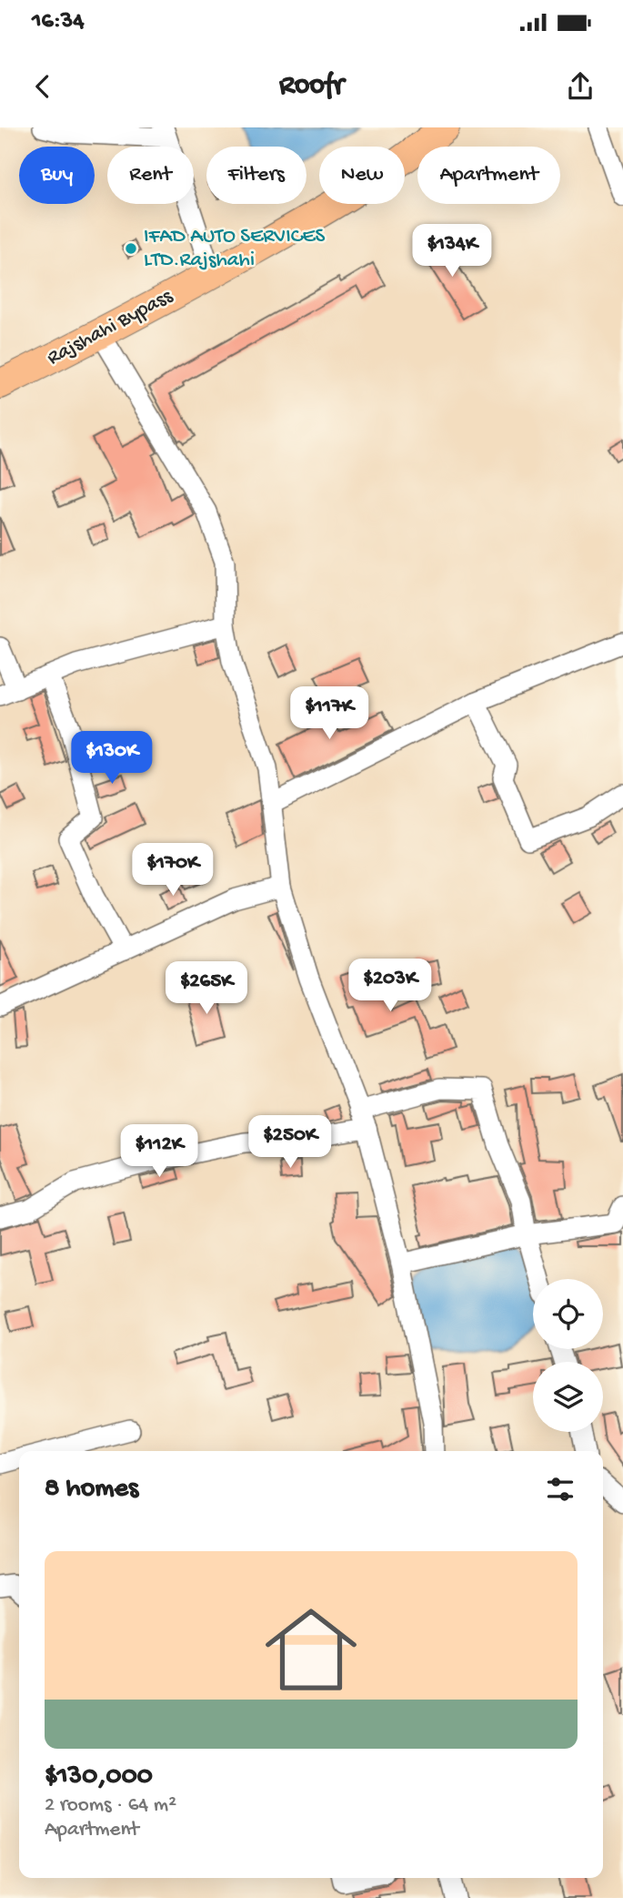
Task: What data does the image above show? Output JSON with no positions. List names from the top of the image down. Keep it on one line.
{"streets":{"highway":["Rajshahi Bypass"]},"places":["IFAD AUTO SERVICES LTD.Rajshahi"],"page":{"status":"16:34","header":"Roofr","chip":["Buy","Rent","Filters","New","Apartment"],"price":["$134K","$117K","$130K","$170K","$203K","$265K","$250K","$112K"],"heading":"8 homes","list":[{"name":"$130,000","note":"2 rooms · 64 m² · Apartment"}]}}
